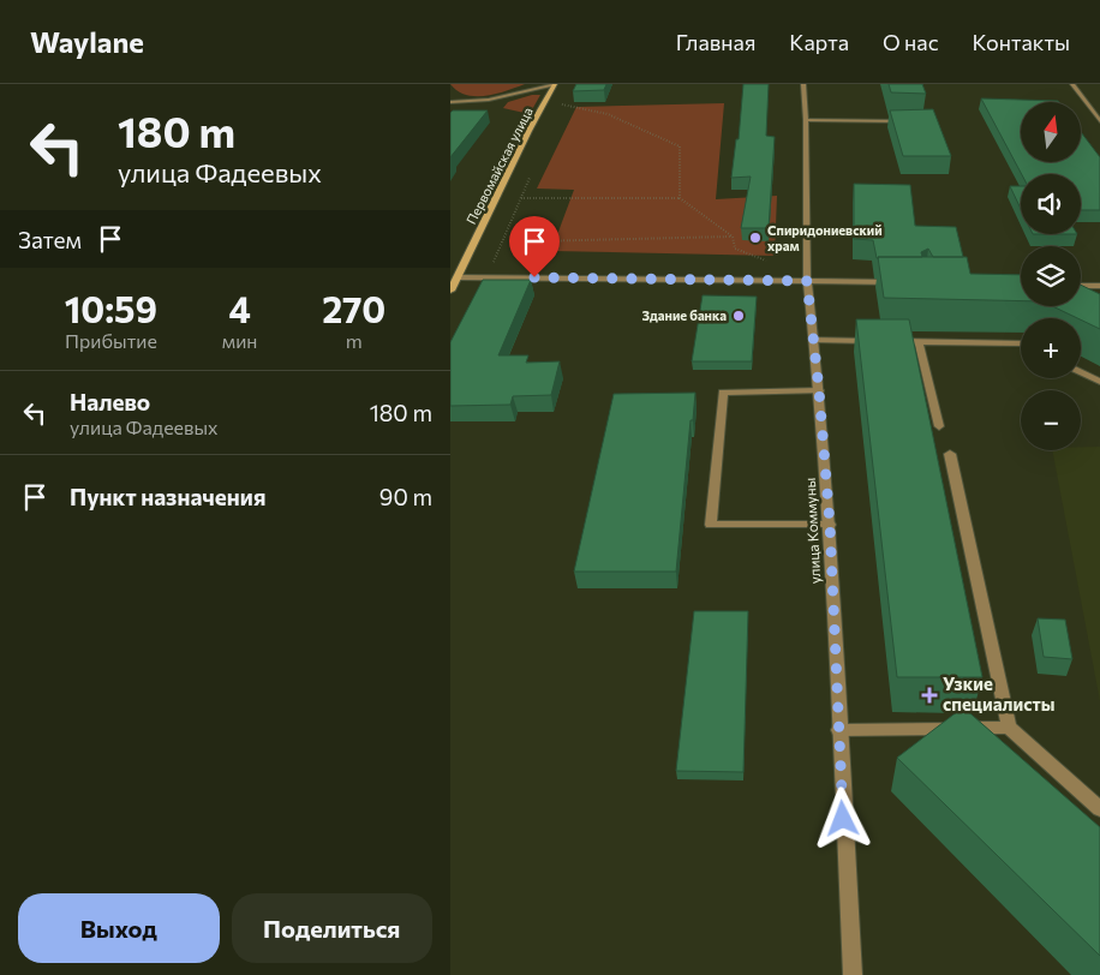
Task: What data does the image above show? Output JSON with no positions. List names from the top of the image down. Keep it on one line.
{"streets":{"main road":["Первомайская улица"],"street":["улица Коммуны"]},"places":{"other":["Спиридониевский храм","Здание банка"],"health":["Узкие специалисты"]},"north":"top","page":{"header":"Waylane","nav":["Главная","Карта","О нас","Контакты"],"turn":["180 m","улица Фадеевых"],"map_buttons":["+","−"],"then":"Затем","eta":["10:59","Прибытие","4","мин","270","m"],"list":[{"name":"Налево","note":"улица Фадеевых","value":"180 m"},{"name":"Пункт назначения","value":"90 m"}],"buttons":["Выход","Поделиться"]}}
